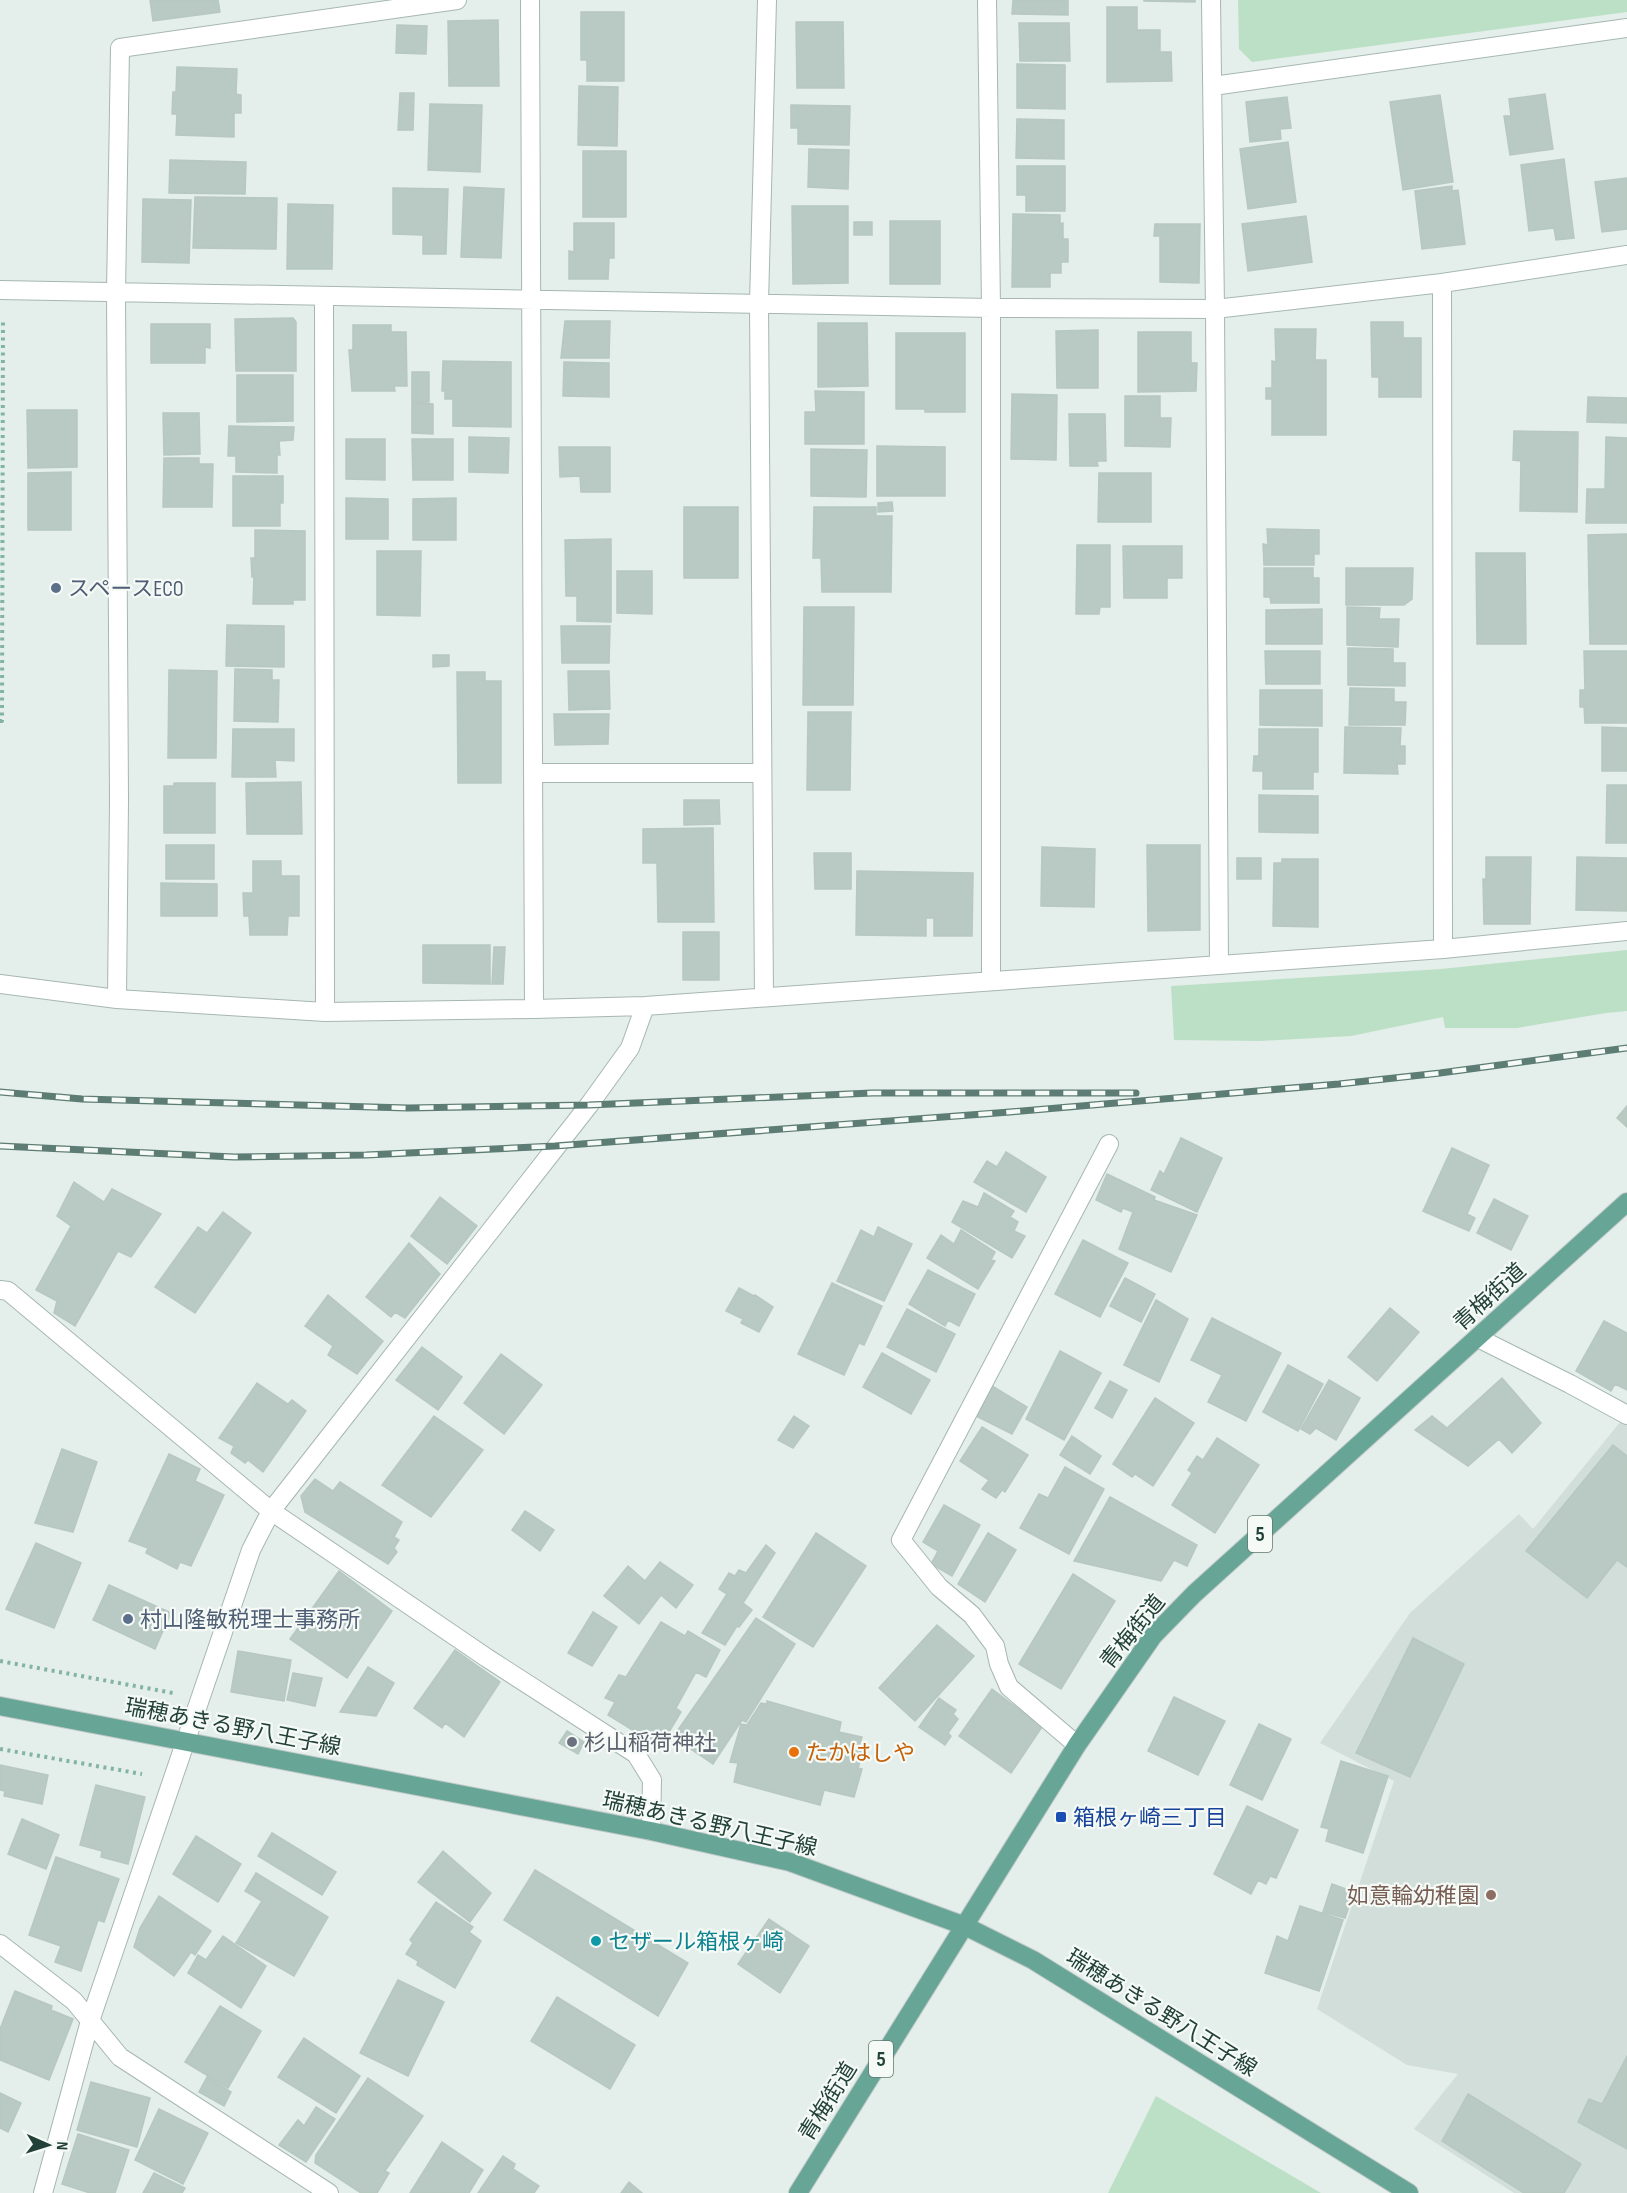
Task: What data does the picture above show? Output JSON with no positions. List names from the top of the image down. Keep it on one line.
{"streets":{"main road":["青梅街道","5","瑞穂あきる野八王子線"]},"crossings":[["青梅街道","瑞穂あきる野八王子線"]],"places":{"other":["スペースECO","村山隆敏税理士事務所","杉山稲荷神社","たかはしや","如意輪幼稚園","セザール箱根ヶ崎"],"transit":["箱根ヶ崎三丁目"]},"north":"right"}
